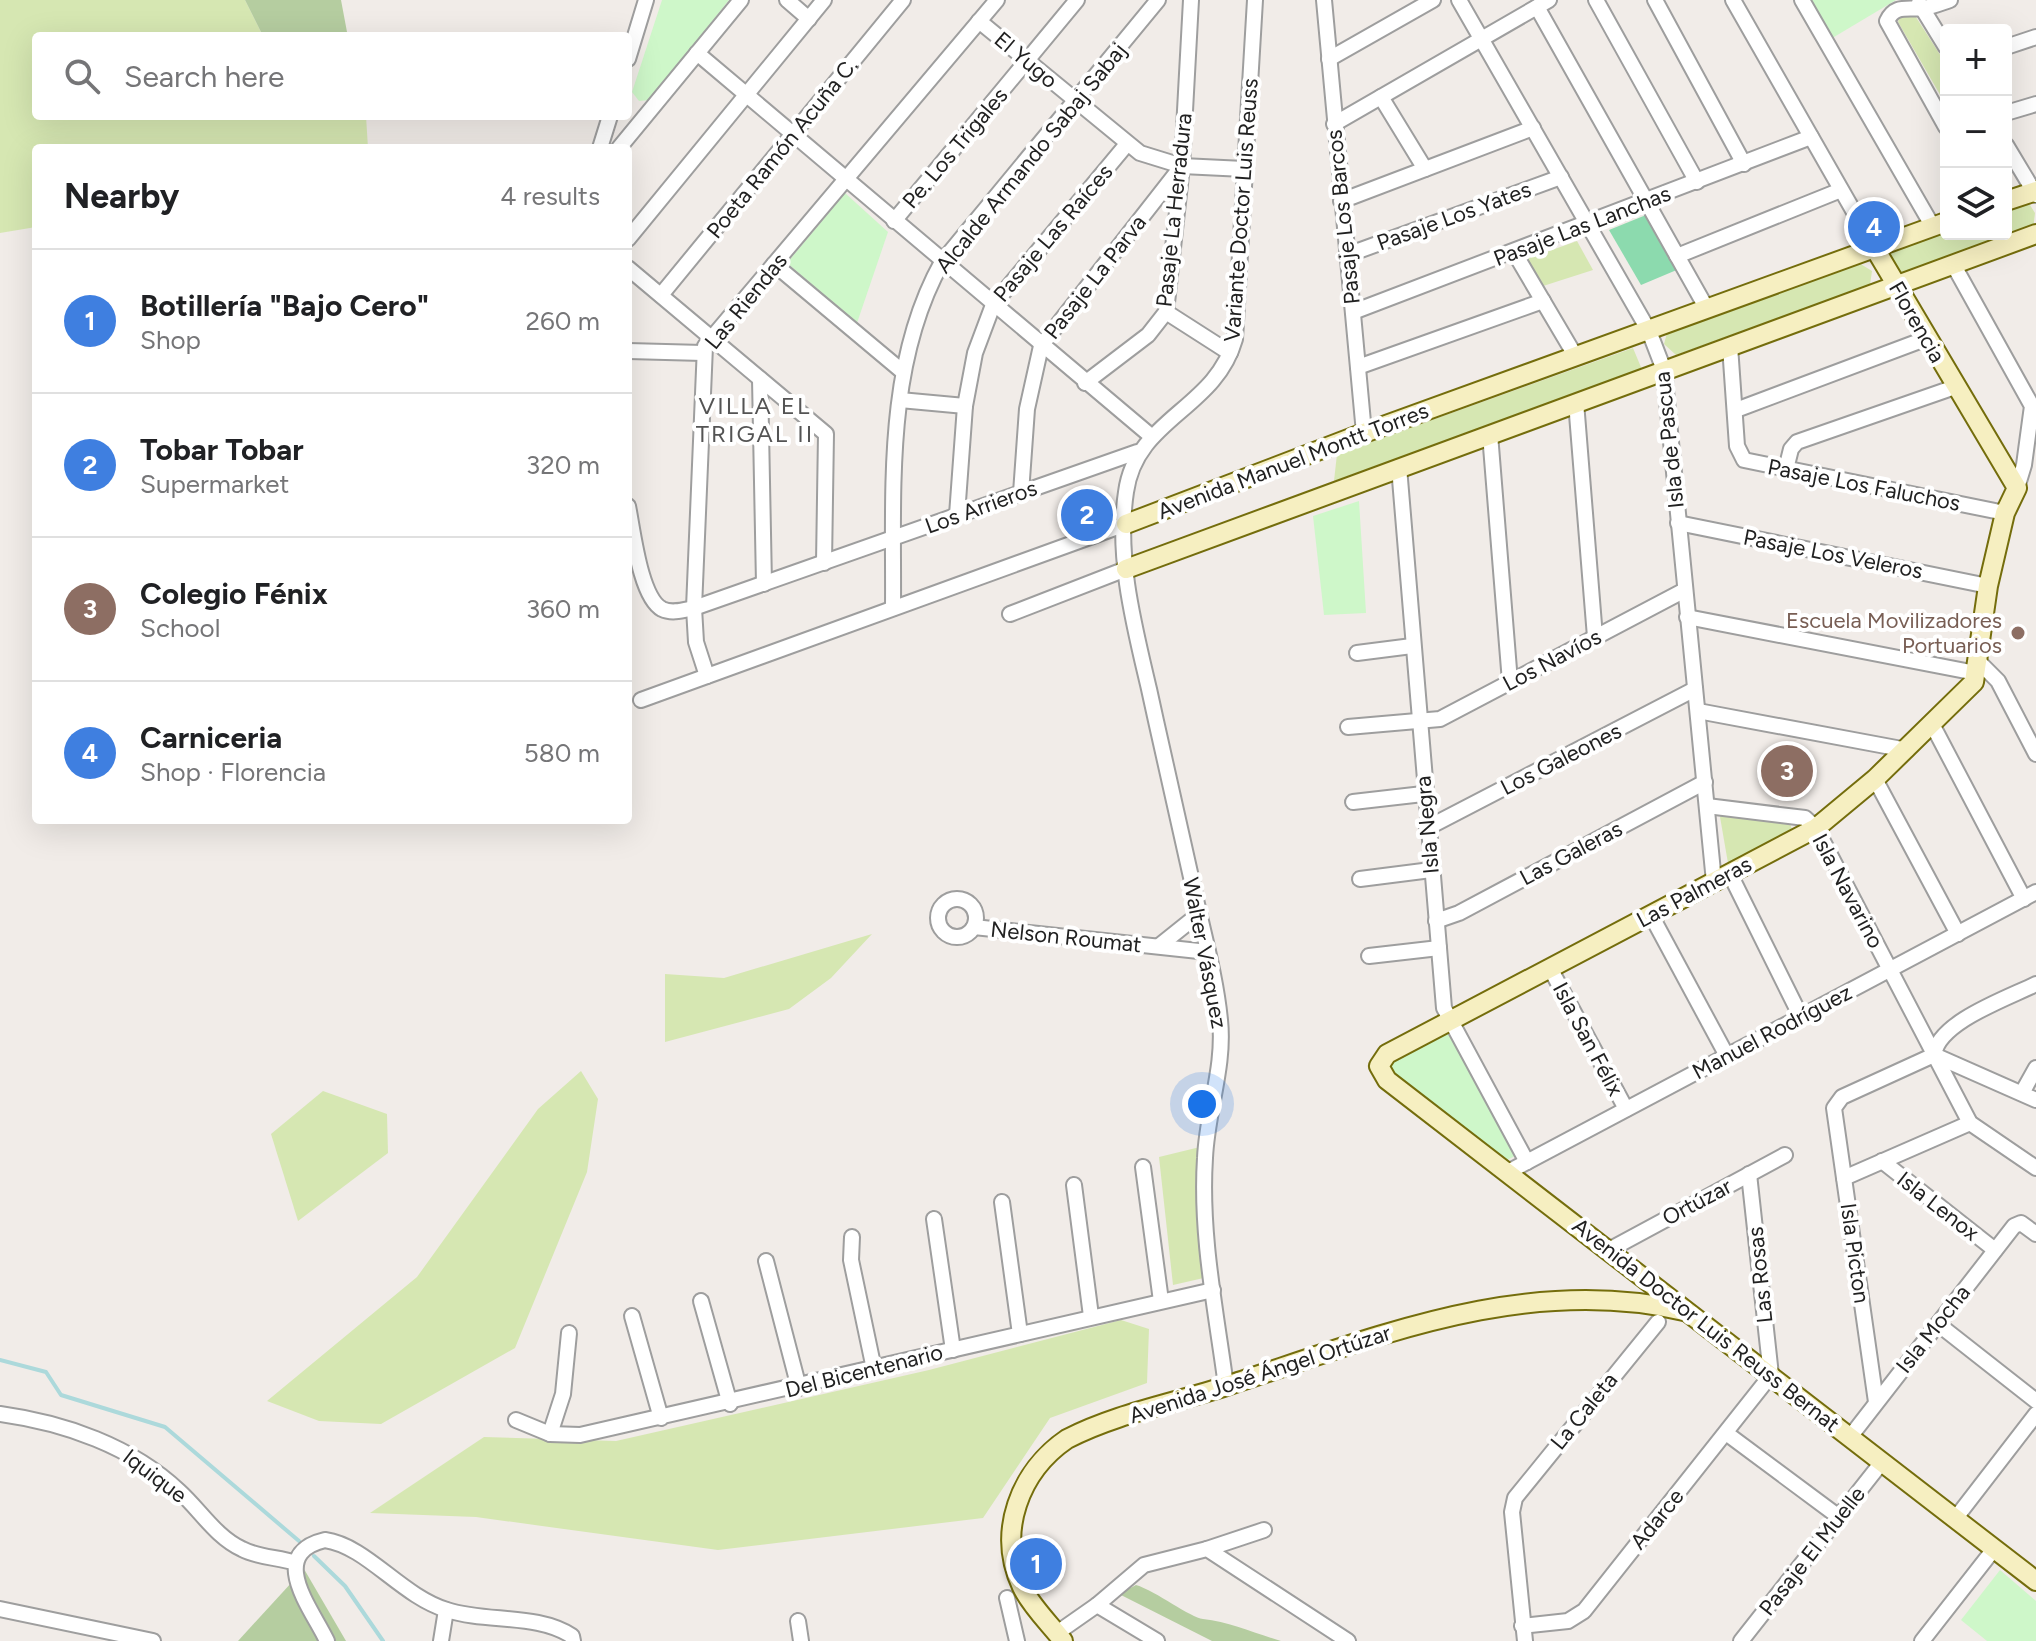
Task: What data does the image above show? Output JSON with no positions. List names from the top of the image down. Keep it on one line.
{"streets":{"street":["El Yugo","Poeta Ramón Acuña C.","Pe. Los Trigales","Alcalde Armando Sabaj Sabaj","Pasaje La Herradura","Variante Doctor Luis Reuss","Pasaje Los Yates","Pasaje Los Barcos","Pasaje Las Lanchas","Pasaje Las Raíces","Pasaje La Parva","Las Riendas","Florencia","Isla de Pascua","Avenida Manuel Montt Torres","Pasaje Los Faluchos","Los Arrieros","Pasaje Los Veleros","Los Navíos","Los Galeones","Isla Negra","Las Galeras","Isla Navarino","Las Palmeras","Nelson Roumat","Walter Vásquez","Manuel Rodríguez","Isla San Félix","Ortúzar","Isla Lenox","Isla Picton","Las Rosas","Avenida Doctor Luis Reuss Bernat","Isla Mocha","Del Bicentenario","Avenida José Ángel Ortúzar","La Caleta","Iquique","Adarce","Pasaje El Muelle"]},"crossings":[["El Yugo","Pe. Los Trigales"],["El Yugo","Alcalde Armando Sabaj Sabaj"],["El Yugo","Pasaje La Herradura"],["El Yugo","Variante Doctor Luis Reuss"],["El Yugo","Pasaje Las Raíces"],["El Yugo","Pasaje La Parva"],["El Yugo","Las Riendas"],["Alcalde Armando Sabaj Sabaj","Avenida Manuel Montt Torres"],["Alcalde Armando Sabaj Sabaj","Los Arrieros"],["Pasaje La Herradura","Pasaje La Parva"],["Variante Doctor Luis Reuss","Avenida Manuel Montt Torres"],["Variante Doctor Luis Reuss","Los Arrieros"],["Variante Doctor Luis Reuss","Walter Vásquez"],["Pasaje Los Yates","Pasaje Los Barcos"],["Pasaje Los Yates","Isla de Pascua"],["Pasaje Los Barcos","Pasaje Las Lanchas"],["Pasaje Los Barcos","Avenida Manuel Montt Torres"],["Pasaje Las Lanchas","Florencia"],["Pasaje Las Lanchas","Isla de Pascua"],["Pasaje Las Raíces","Los Arrieros"],["Pasaje La Parva","Los Arrieros"],["Las Riendas","Avenida Manuel Montt Torres"],["Las Riendas","Los Arrieros"],["Florencia","Avenida Manuel Montt Torres"],["Isla de Pascua","Avenida Manuel Montt Torres"],["Isla de Pascua","Pasaje Los Veleros"],["Isla de Pascua","Los Navíos"],["Isla de Pascua","Los Galeones"],["Isla de Pascua","Las Galeras"],["Isla de Pascua","Isla Navarino"],["Isla de Pascua","Las Palmeras"],["Isla de Pascua","Manuel Rodríguez"],["Avenida Manuel Montt Torres","Pasaje Los Faluchos"],["Avenida Manuel Montt Torres","Isla Negra"],["Avenida Manuel Montt Torres","Walter Vásquez"],["Los Navíos","Isla Negra"],["Los Galeones","Isla Negra"],["Isla Negra","Las Galeras"],["Isla Negra","Las Palmeras"],["Isla Negra","Manuel Rodríguez"],["Isla Navarino","Las Palmeras"],["Isla Navarino","Manuel Rodríguez"],["Isla Navarino","Isla Picton"],["Las Palmeras","Isla San Félix"],["Las Palmeras","Avenida Doctor Luis Reuss Bernat"],["Nelson Roumat","Walter Vásquez"],["Walter Vásquez","Del Bicentenario"],["Walter Vásquez","Avenida José Ángel Ortúzar"],["Manuel Rodríguez","Isla San Félix"],["Manuel Rodríguez","Avenida Doctor Luis Reuss Bernat"],["Ortúzar","Las Rosas"],["Ortúzar","Avenida Doctor Luis Reuss Bernat"],["Isla Lenox","Isla Mocha"],["Isla Picton","Isla Mocha"],["Las Rosas","Avenida Doctor Luis Reuss Bernat"],["Las Rosas","Adarce"],["Avenida Doctor Luis Reuss Bernat","Isla Mocha"],["Avenida Doctor Luis Reuss Bernat","Avenida José Ángel Ortúzar"],["Avenida Doctor Luis Reuss Bernat","Adarce"],["Avenida Doctor Luis Reuss Bernat","Pasaje El Muelle"],["La Caleta","Adarce"]],"districts":["VILLA EL TRIGAL II"],"places":["Escuela Movilizadores Portuarios"],"page":{"map_buttons":["+","−"],"search":"Search here","heading":["Nearby","4 results"],"pins":["4","2","3","1"],"list":[{"mark":"1","name":"Botillería \"Bajo Cero\"","note":"Shop","value":"260 m"},{"mark":"2","name":"Tobar Tobar","note":"Supermarket","value":"320 m"},{"mark":"3","name":"Colegio Fénix","note":"School","value":"360 m"},{"mark":"4","name":"Carniceria","note":"Shop · Florencia","value":"580 m"}]}}
